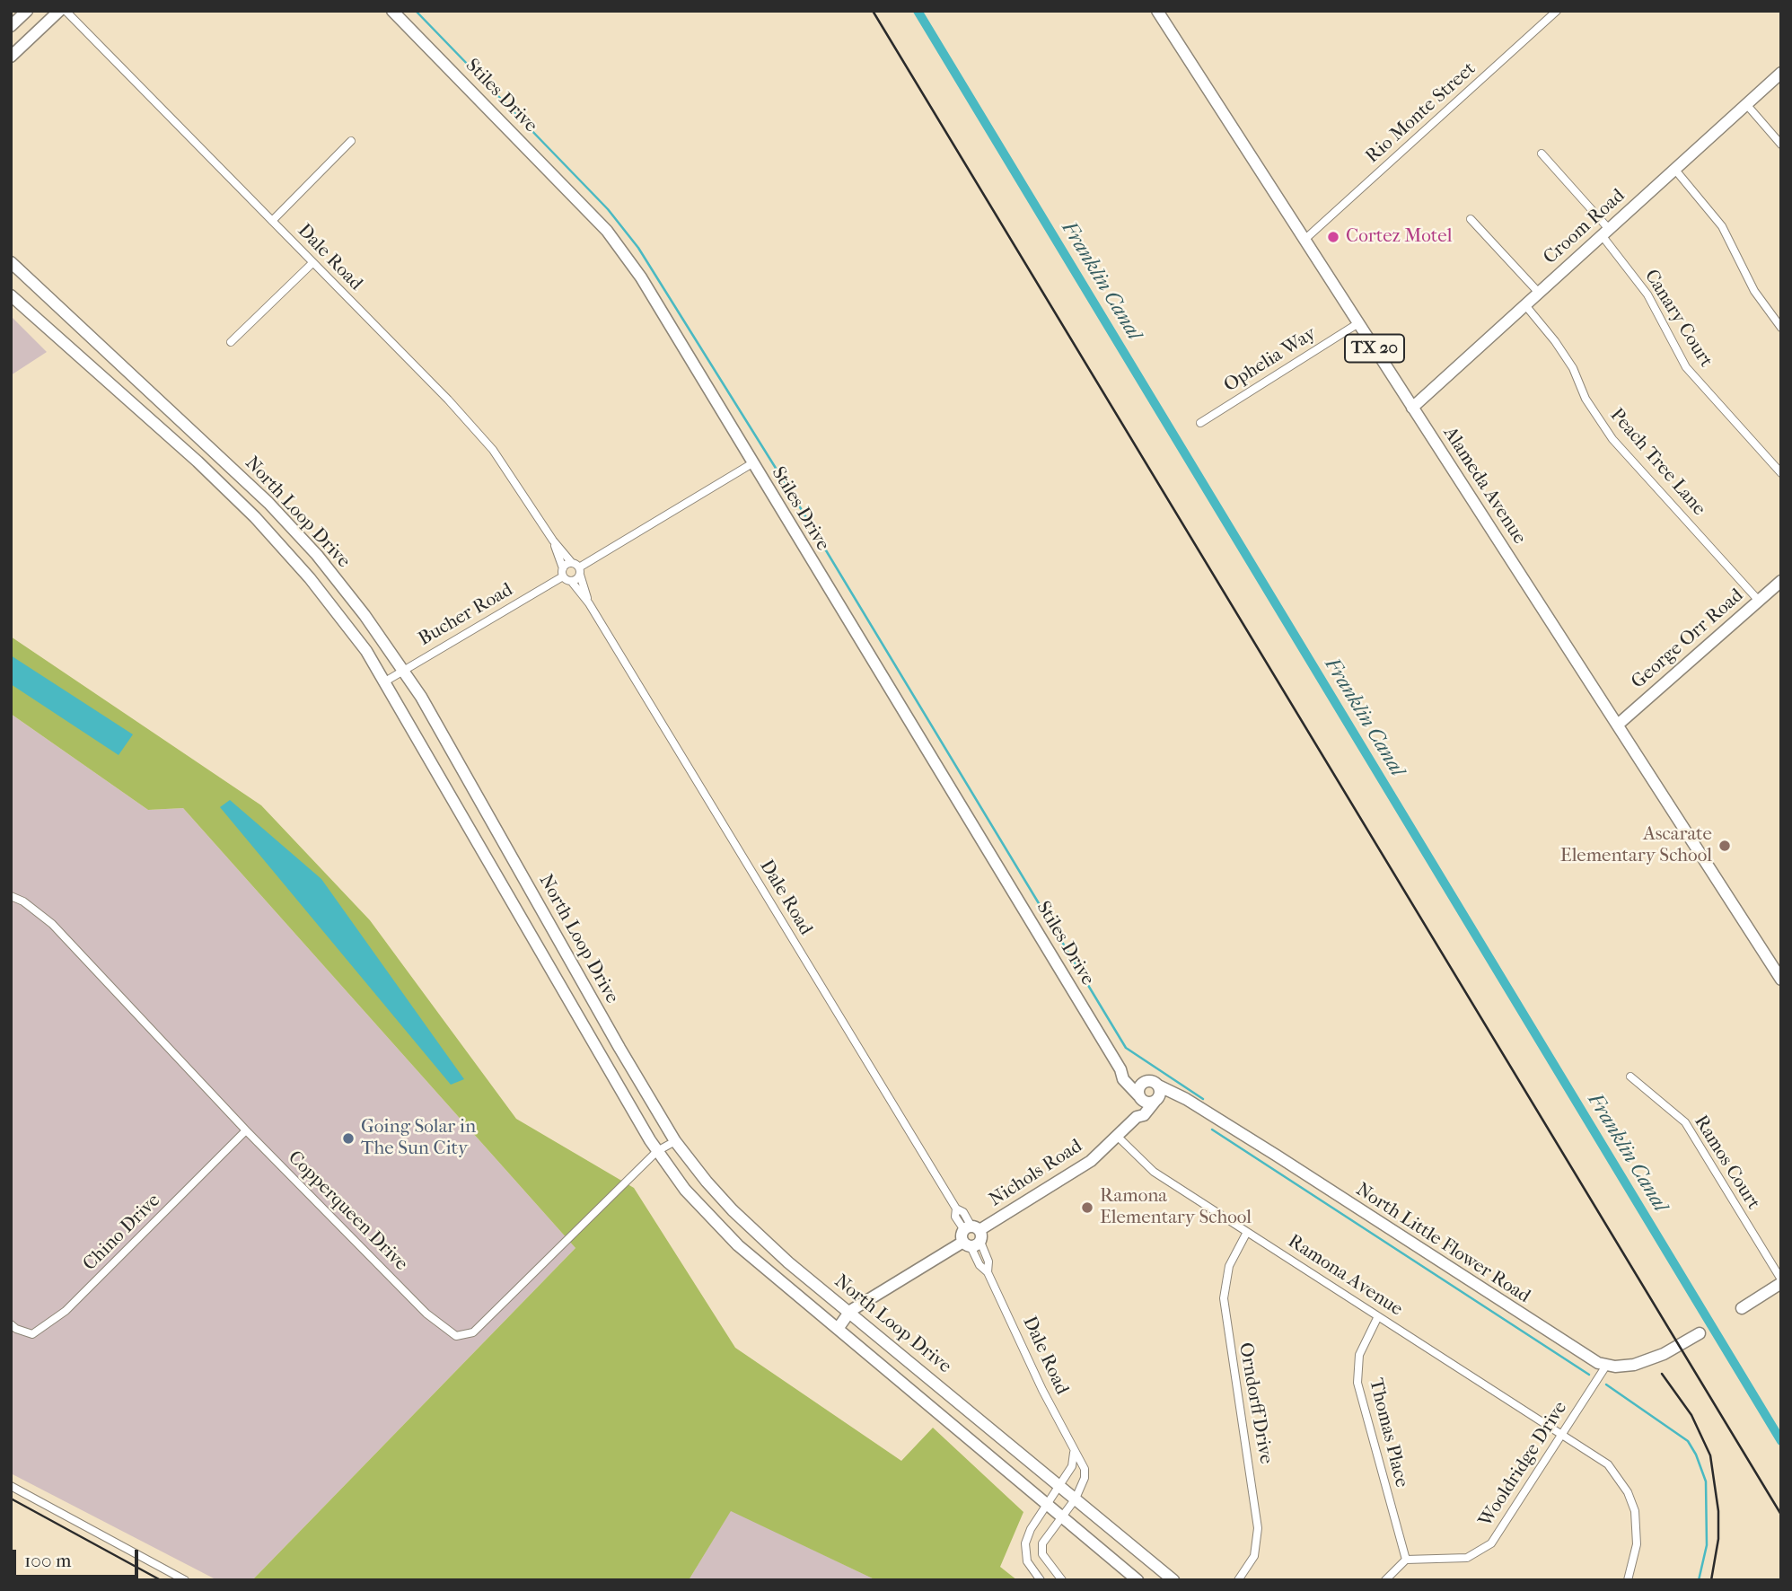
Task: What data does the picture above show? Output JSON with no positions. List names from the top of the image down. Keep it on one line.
{"streets":{"main road":["Stiles Drive","Croom Road","TX 20","Alameda Avenue","North Loop Drive","George Orr Road","Nichols Road","North Little Flower Road"],"street":["Rio Monte Street","Dale Road","Canary Court","Ophelia Way","Peach Tree Lane","Bucher Road","Ramos Court","Copperqueen Drive","Chino Drive","Ramona Avenue","Orndorff Drive","Thomas Place","Wooldridge Drive"]},"crossings":[["Stiles Drive","Nichols Road"],["Stiles Drive","North Little Flower Road"],["Rio Monte Street","Alameda Avenue"],["Croom Road","Canary Court"],["Croom Road","Peach Tree Lane"],["Croom Road","Alameda Avenue"],["Dale Road","North Loop Drive"],["Dale Road","Bucher Road"],["Dale Road","Nichols Road"],["Ophelia Way","Alameda Avenue"],["Peach Tree Lane","George Orr Road"],["Alameda Avenue","George Orr Road"],["North Loop Drive","Bucher Road"],["North Loop Drive","Nichols Road"],["North Loop Drive","Copperqueen Drive"],["Nichols Road","North Little Flower Road"],["Nichols Road","Ramona Avenue"],["Copperqueen Drive","Chino Drive"],["North Little Flower Road","Wooldridge Drive"],["Ramona Avenue","Orndorff Drive"],["Ramona Avenue","Thomas Place"],["Ramona Avenue","Wooldridge Drive"],["Thomas Place","Wooldridge Drive"]],"water":["Franklin Canal"],"places":["Cortez Motel","Ascarate Elementary School","Going Solar in The Sun City","Ramona Elementary School"],"scale_bar":"100 m"}
